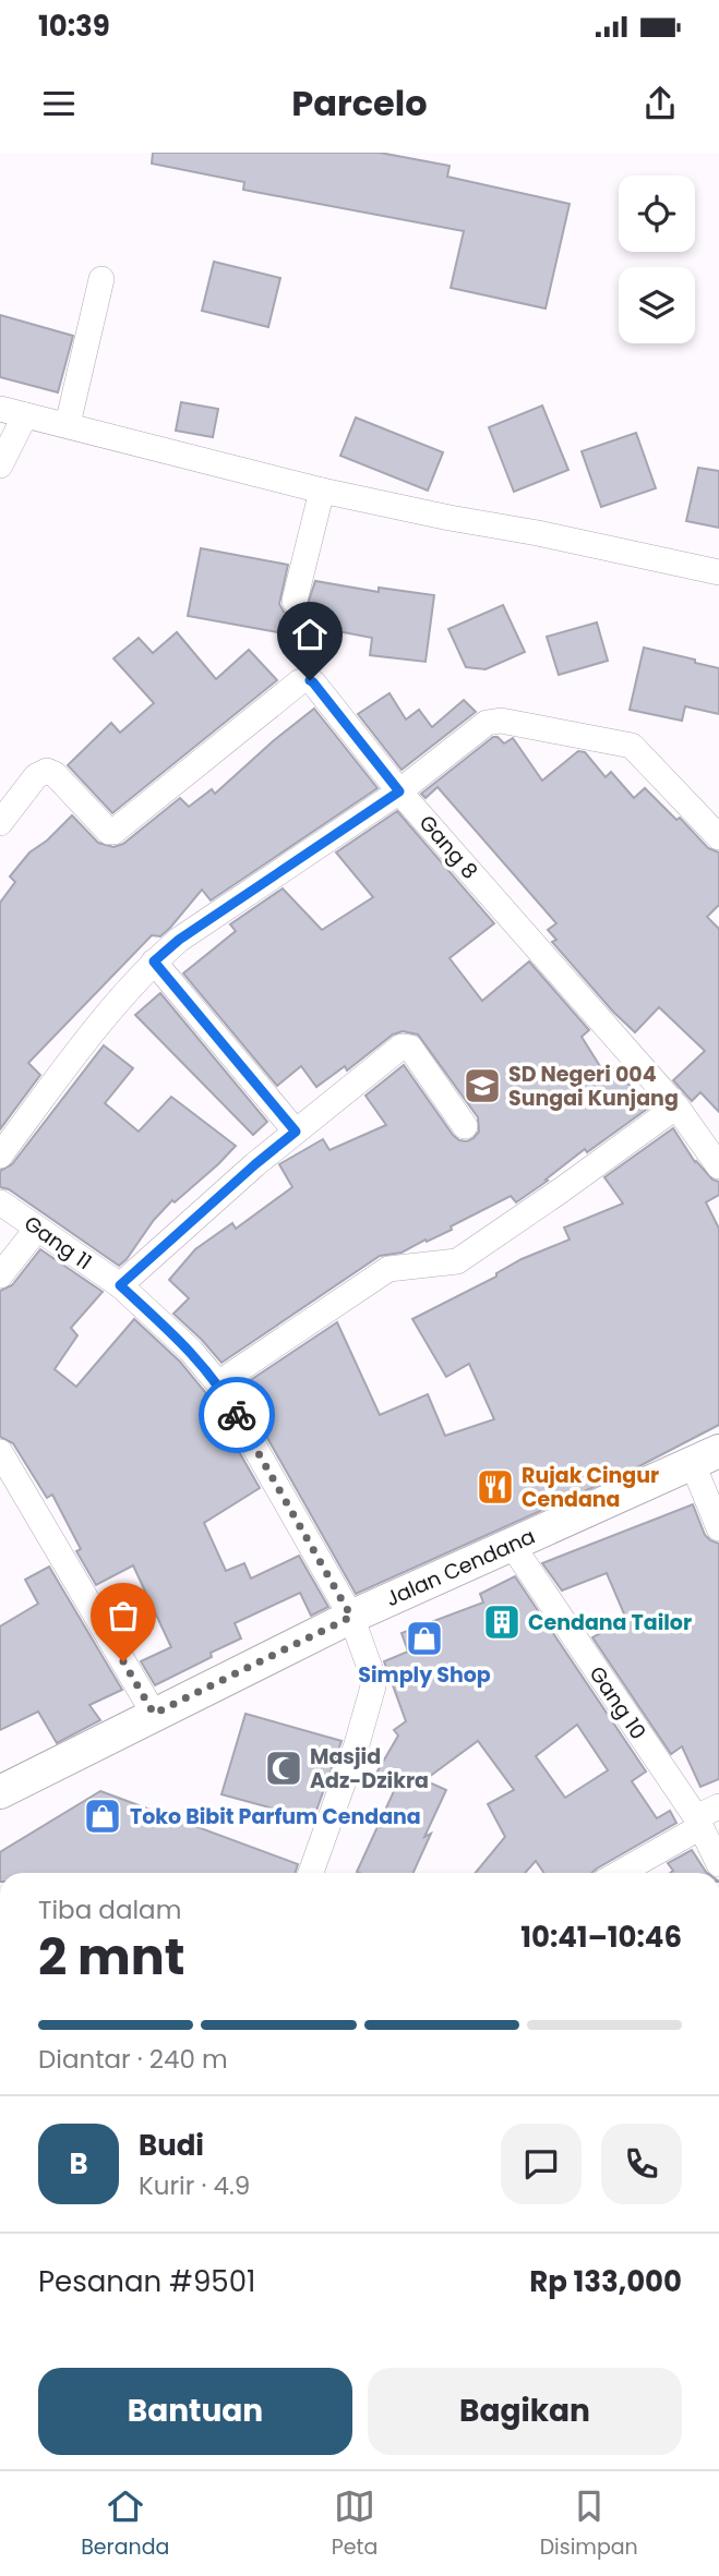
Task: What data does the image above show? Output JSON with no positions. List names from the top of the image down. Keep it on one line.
{"streets":{"street":["Gang 8","Gang 11","Jalan Cendana","Gang 10"]},"crossings":[["Gang 11","Jalan Cendana"],["Jalan Cendana","Gang 10"]],"places":{"school or university":["SD Negeri 004 Sungai Kunjang"],"restaurant":["Rujak Cingur Cendana"],"building":["Cendana Tailor"],"shop":["Simply Shop","Toko Bibit Parfum Cendana"],"mosque":["Masjid Adz-Dzikra"]},"page":{"status":"10:39","header":"Parcelo","heading":["2 mnt","Tiba dalam","10:41–10:46"],"panel":["Budi","Kurir · 4.9","Pesanan #9501","Rp 133,000"],"bar":"Diantar · 240 m","round":"B","buttons":["Bantuan","Bagikan"],"tabs":["Beranda","Peta","Disimpan"]}}
